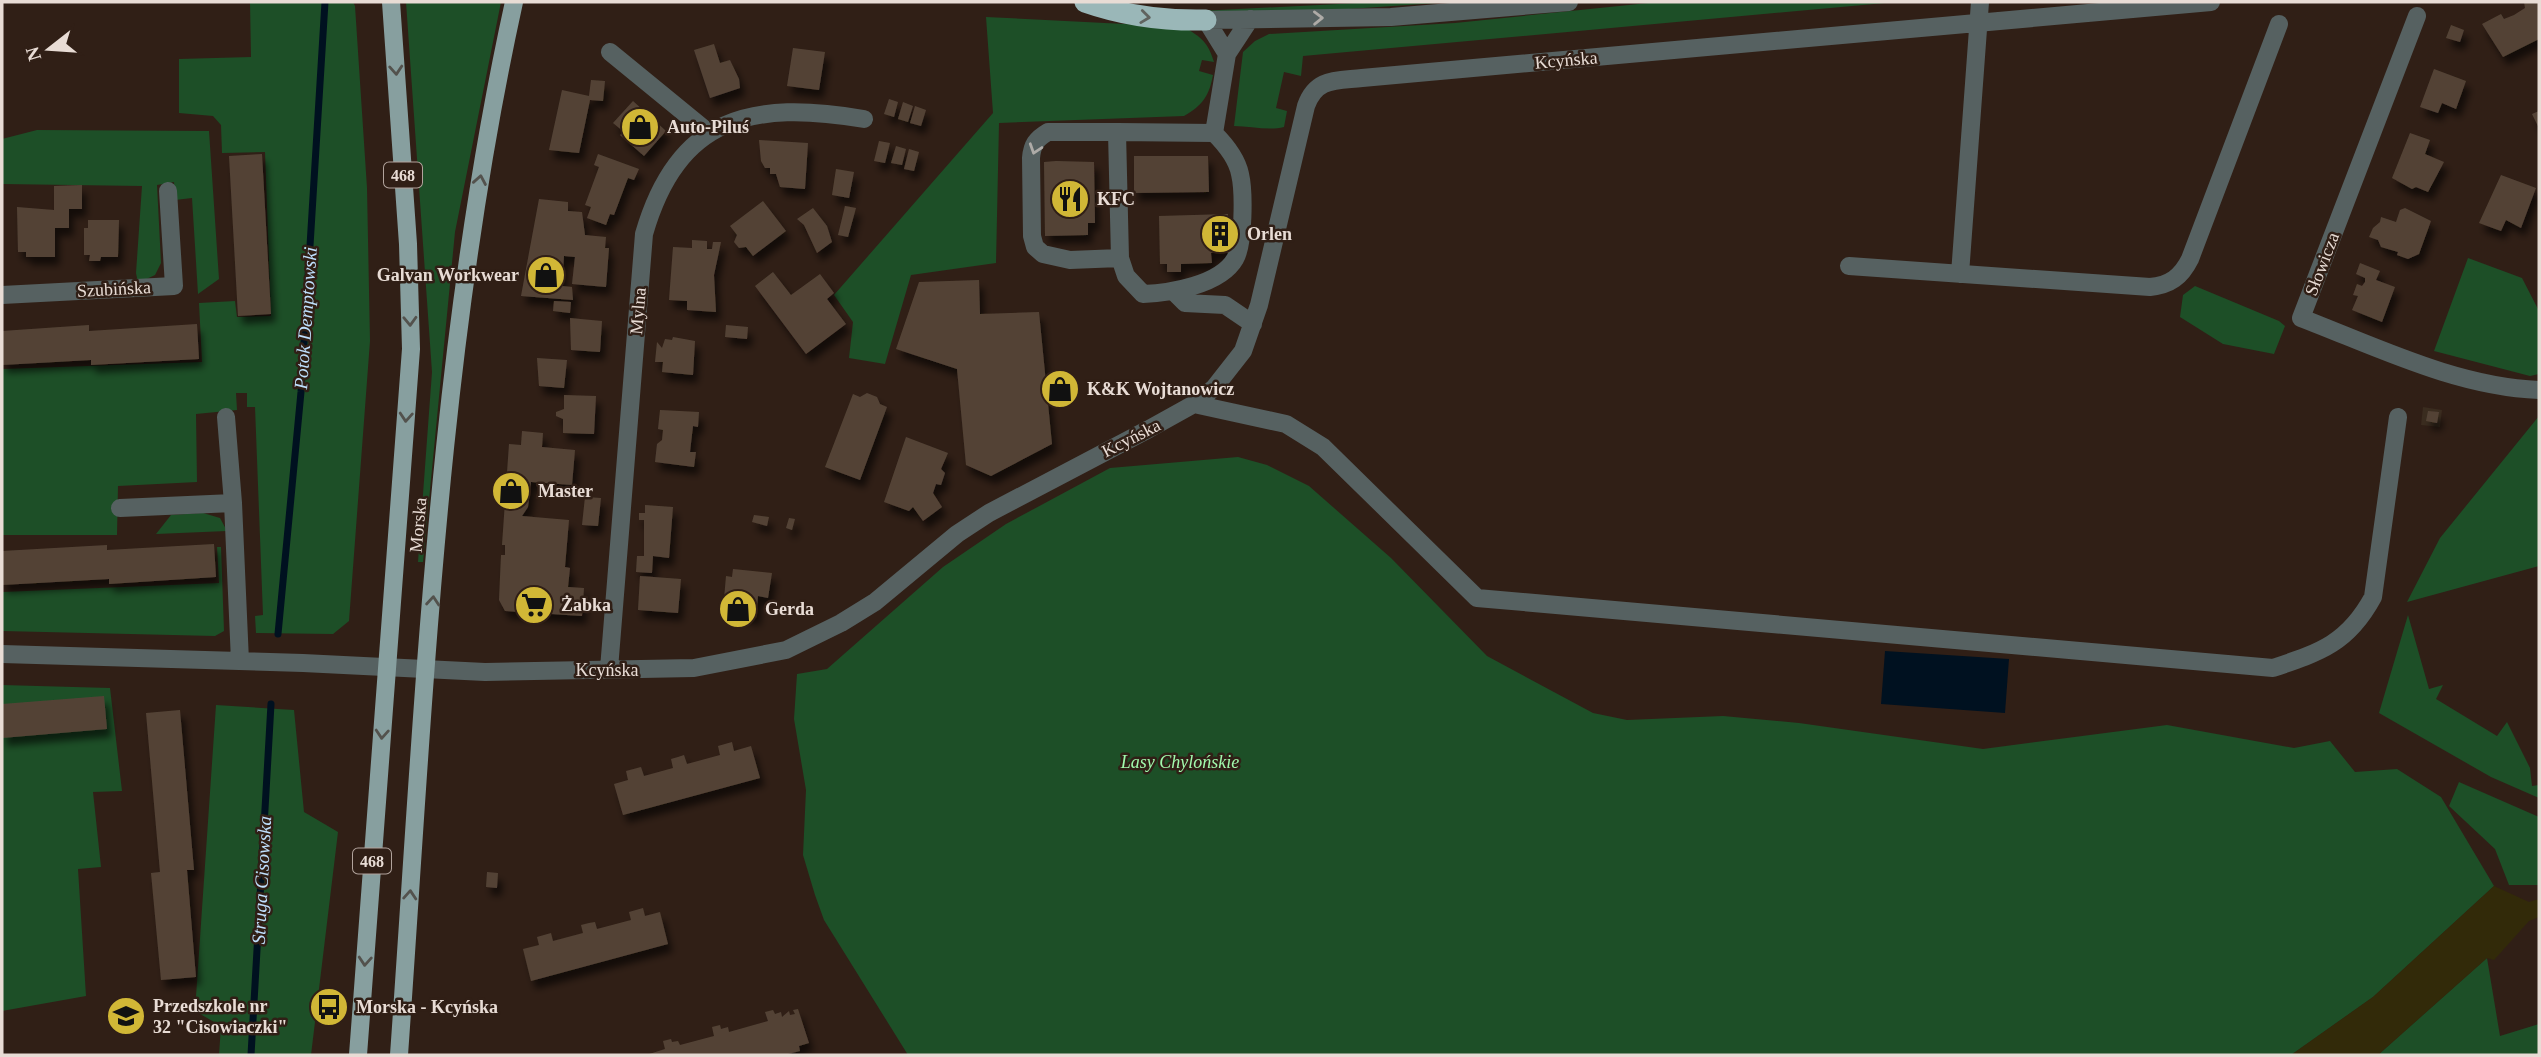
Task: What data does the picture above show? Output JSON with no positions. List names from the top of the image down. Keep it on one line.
{"streets":{"main road":["468","Morska"],"street":["Kcyńska","Słowicza","Szubińska","Mylna"]},"crossings":[["Kcyńska","Mylna"],["Kcyńska","Morska"]],"water":["Potok Demptowski","Struga Cisowska"],"parks":["Lasy Chylońskie"],"places":{"shop":["Auto-Piluś","Galvan Workwear","K&K Wojtanowicz","Master","Gerda"],"restaurant":["KFC"],"building":["Orlen"],"supermarket":["Żabka"],"bus stop":["Morska - Kcyńska"],"school or university":["Przedszkole nr 32 \"Cisowiaczki\""]},"north":"left"}
